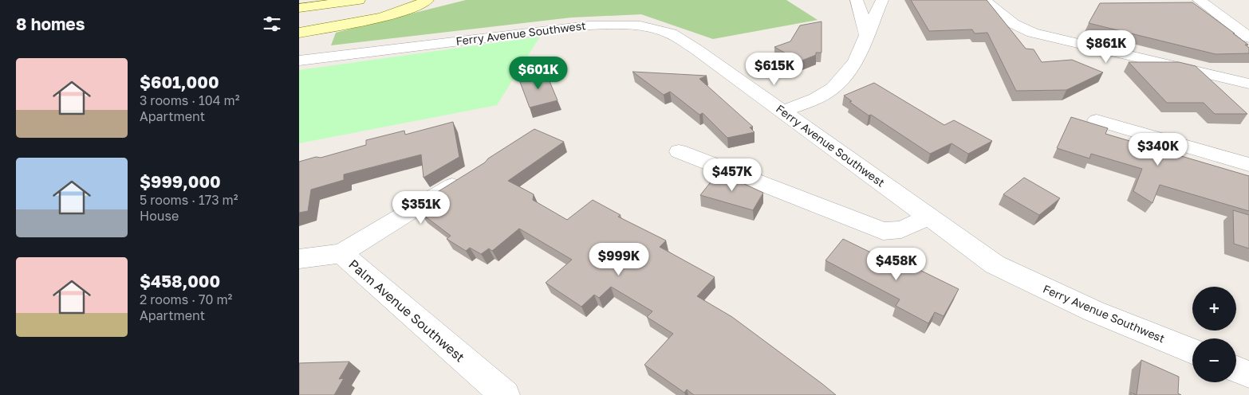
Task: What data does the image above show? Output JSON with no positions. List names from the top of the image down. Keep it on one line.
{"streets":{"street":["Ferry Avenue Southwest","Palm Avenue Southwest"]},"page":{"heading":"8 homes","price":["$861K","$615K","$601K","$340K","$457K","$351K","$999K","$458K"],"list":[{"name":"$601,000","note":"3 rooms · 104 m² · Apartment"},{"name":"$999,000","note":"5 rooms · 173 m² · House"},{"name":"$458,000","note":"2 rooms · 70 m² · Apartment"}],"map_buttons":["+","−"]}}
